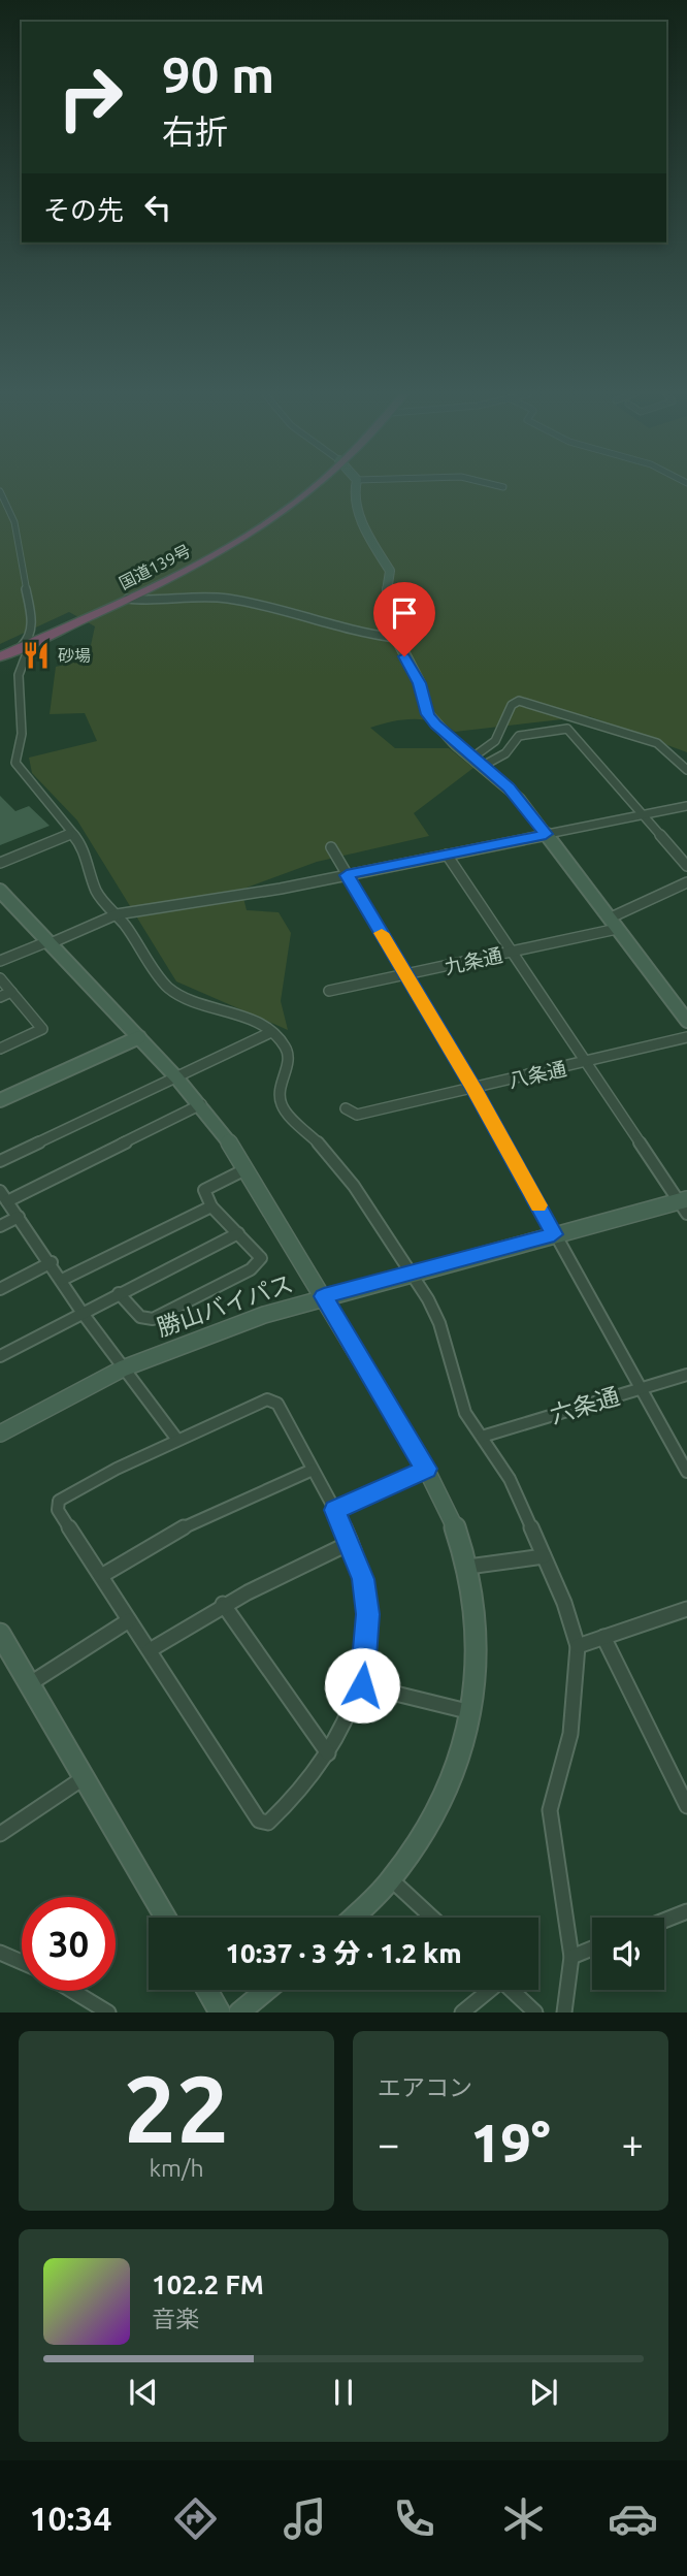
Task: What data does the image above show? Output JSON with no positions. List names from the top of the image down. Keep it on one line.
{"streets":{"highway":["国道139号"],"street":["九条通","八条通","勝山バイパス","六条通"]},"places":{"restaurant":["砂場"]},"page":{"turn":["90 m","右折"],"then":"その先","limit":"30","trip":"10:37 · 3 分 · 1.2 km","tile":[["22","km/h"],"エアコン"],"heat":["−","19°","+"],"song":["102.2 FM","音楽"],"tabs":"10:34"}}
